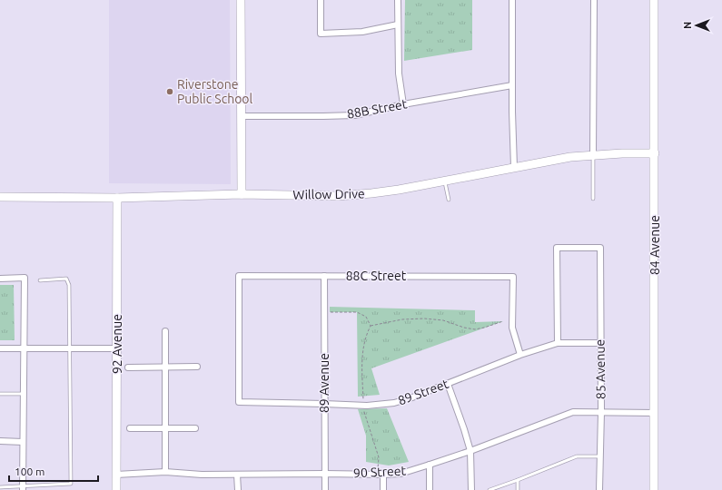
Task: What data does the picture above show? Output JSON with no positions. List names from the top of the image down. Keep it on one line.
{"streets":{"street":["88B Street","Willow Drive","84 Avenue","88C Street","92 Avenue","85 Avenue","89 Avenue","89 Street","90 Street"]},"crossings":[["Willow Drive","84 Avenue"],["Willow Drive","92 Avenue"],["84 Avenue","90 Street"],["88C Street","89 Avenue"],["88C Street","89 Street"],["92 Avenue","90 Street"],["85 Avenue","89 Street"],["85 Avenue","90 Street"],["89 Avenue","89 Street"],["89 Avenue","90 Street"]],"places":["Riverstone Public School"],"scale_bar":"100 m","north":"left"}
